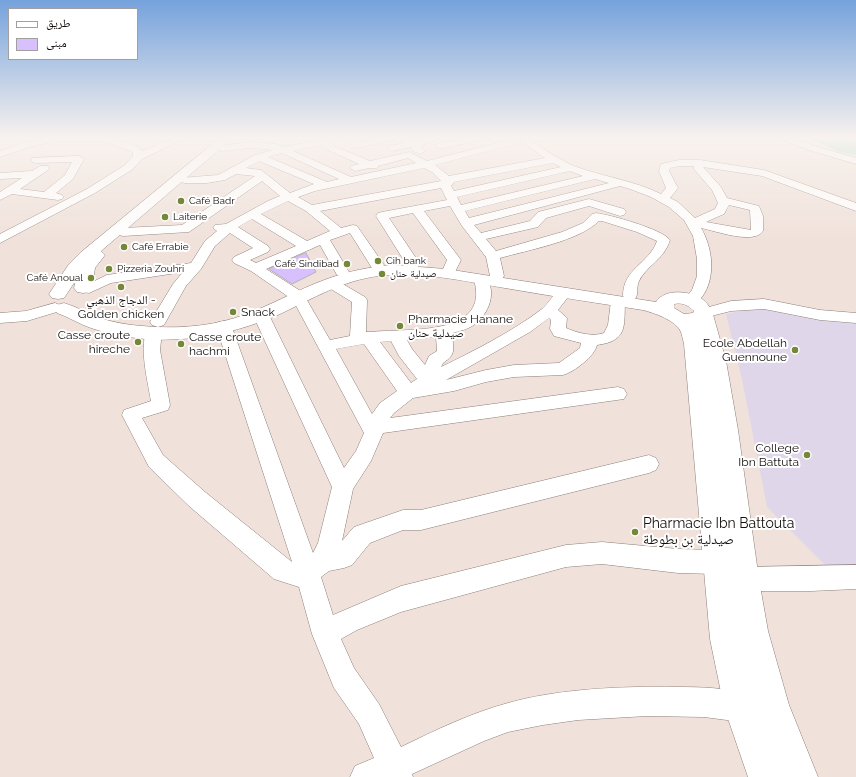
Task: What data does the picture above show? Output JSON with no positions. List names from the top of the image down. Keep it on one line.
{"places":["Café Badr","Laiterie","Café Errabie","Cih bank","Café Sindibad","Pizzeria Zouhri","صيدلية حنان","Café Anoual","الدجاج الذهبي - Golden chicken","Snack","Pharmacie Hanane صيدلية حنان","Casse croute hireche","Casse croute hachmi","Ecole Abdellah Guennoune","College Ibn Battuta","Pharmacie Ibn Battouta صيدلية بن بطوطة"],"legend":["طريق","مبنى"]}
